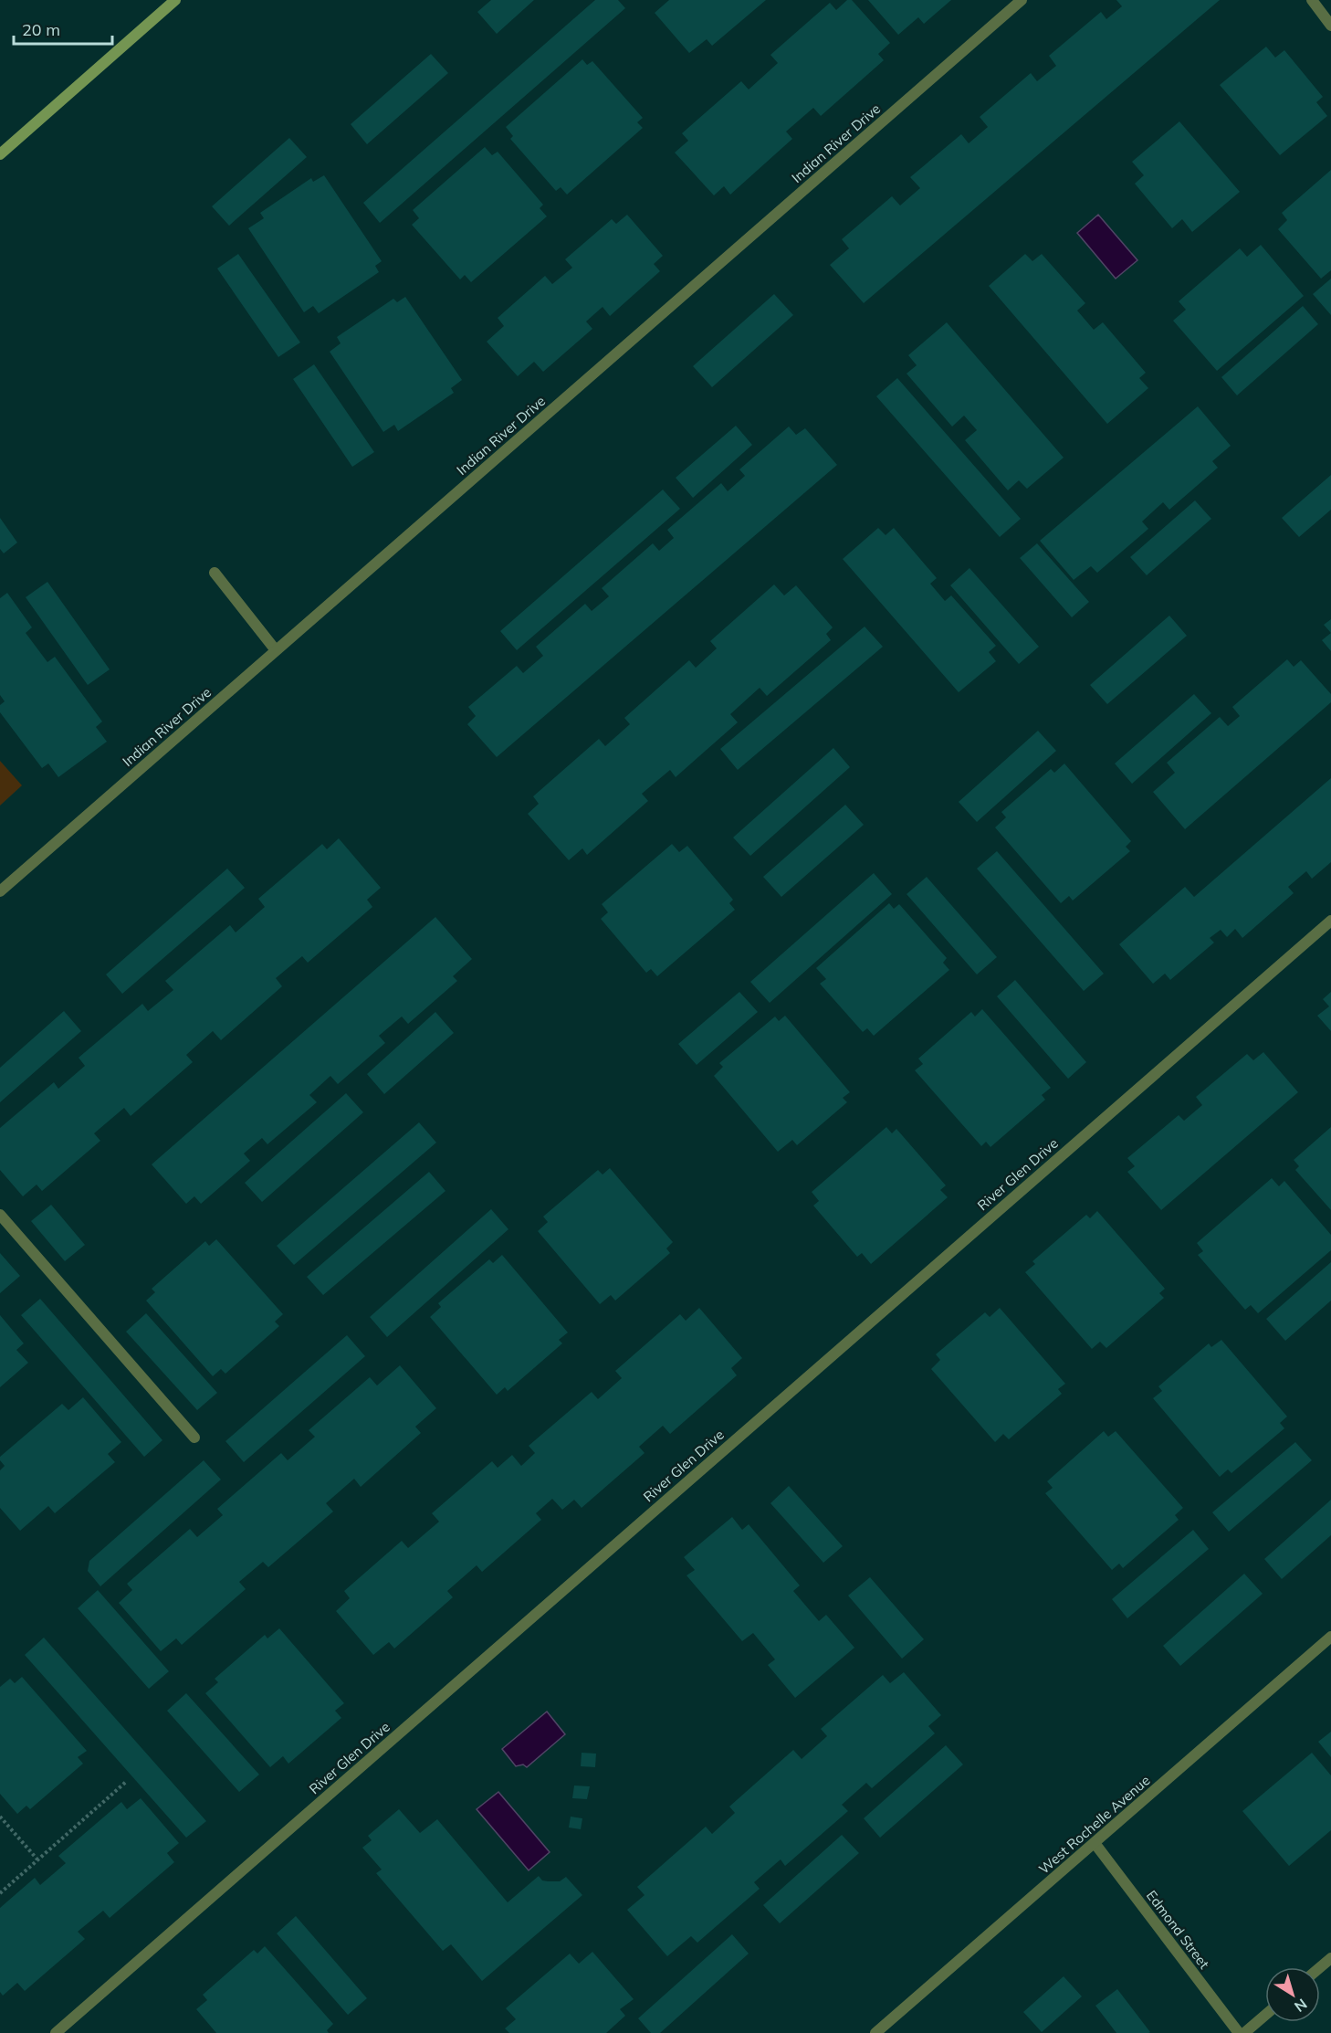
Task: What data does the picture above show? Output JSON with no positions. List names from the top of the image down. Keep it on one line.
{"streets":{"street":["Indian River Drive","River Glen Drive","West Rochelle Avenue","Edmond Street"]},"crossings":[["West Rochelle Avenue","Edmond Street"]],"scale_bar":"20 m","north":"bottom right"}
